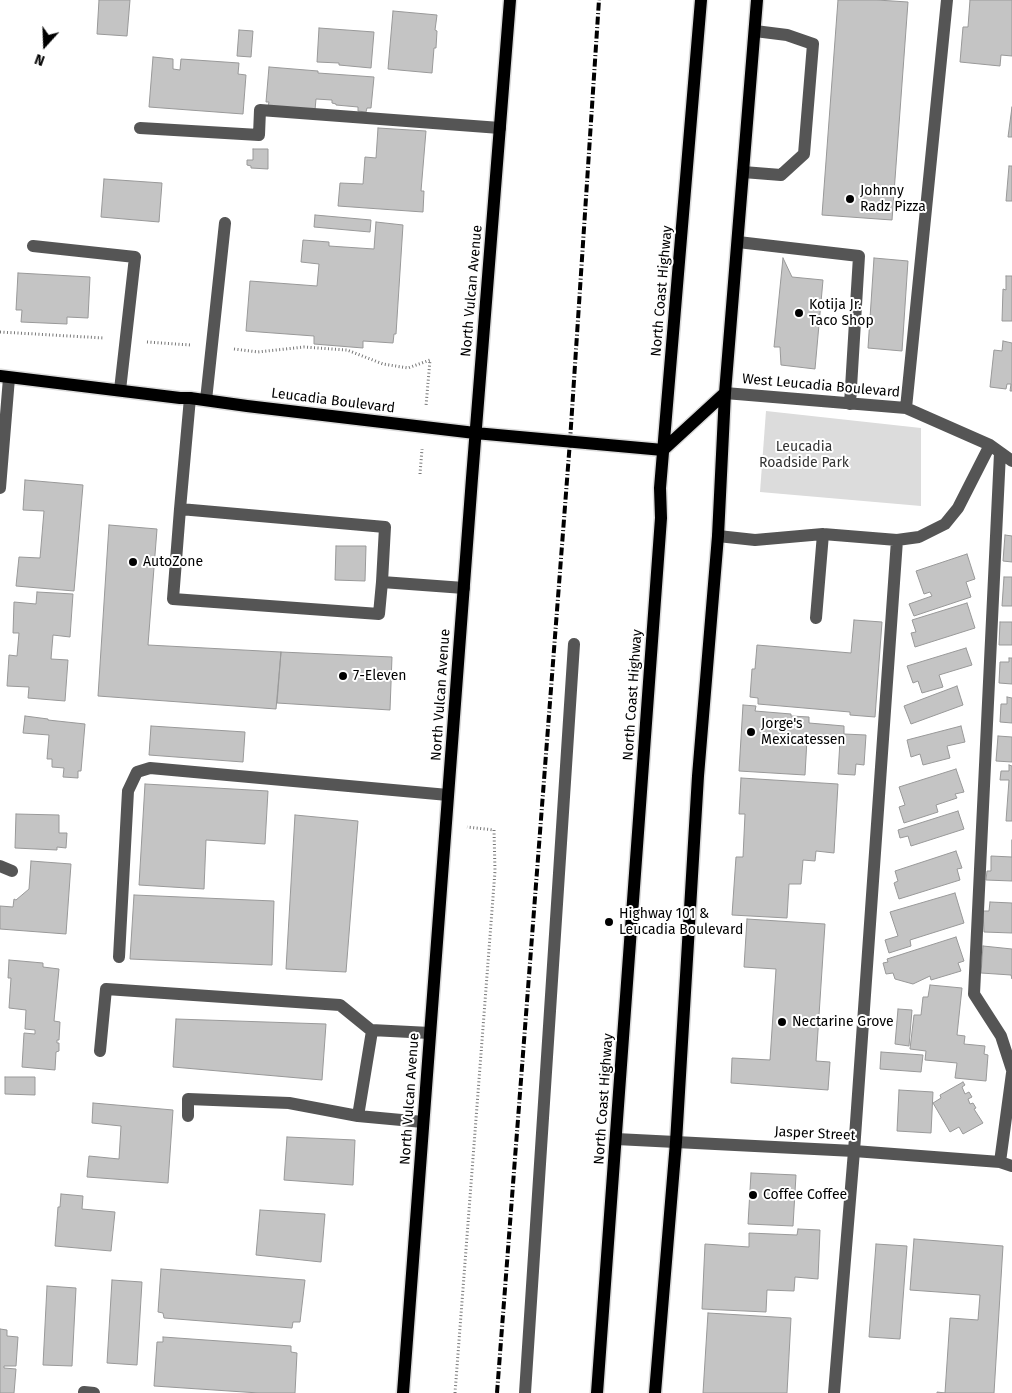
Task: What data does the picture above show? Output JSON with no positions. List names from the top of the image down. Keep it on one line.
{"streets":{"main road":["North Vulcan Avenue","North Coast Highway","West Leucadia Boulevard","Leucadia Boulevard"],"street":["Jasper Street"]},"crossings":[["North Vulcan Avenue","Leucadia Boulevard"],["North Coast Highway","West Leucadia Boulevard"],["North Coast Highway","Leucadia Boulevard"],["North Coast Highway","Jasper Street"],["West Leucadia Boulevard","Leucadia Boulevard"]],"parks":["Leucadia Roadside Park"],"places":["Johnny Radz Pizza","Kotija Jr. Taco Shop","AutoZone","7-Eleven","Jorge's Mexicatessen","Highway 101 & Leucadia Boulevard","Nectarine Grove","Coffee Coffee"],"north":"bottom"}
